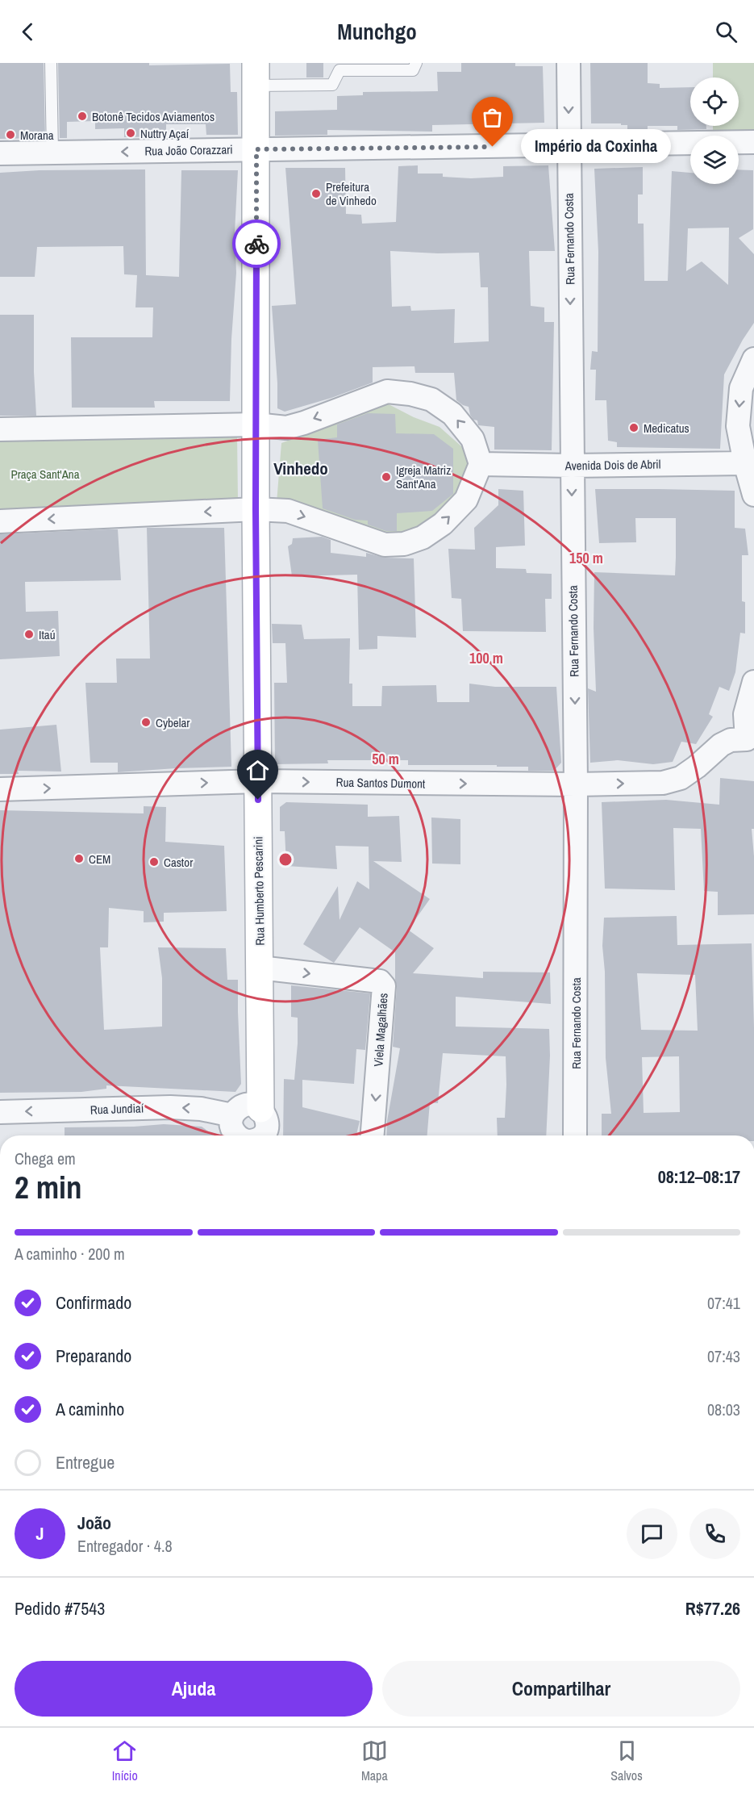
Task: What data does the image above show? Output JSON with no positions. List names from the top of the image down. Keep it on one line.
{"streets":{"street":["Rua João Corazzari","Rua Fernando Costa","Avenida Dois de Abril","Rua Santos Dumont","Rua Humberto Pescarini","Viela Magalhães","Rua Jundiaí"]},"crossings":[["Rua João Corazzari","Rua Fernando Costa"],["Rua João Corazzari","Rua Humberto Pescarini"],["Rua Fernando Costa","Avenida Dois de Abril"],["Rua Fernando Costa","Rua Santos Dumont"],["Rua Santos Dumont","Rua Humberto Pescarini"],["Rua Humberto Pescarini","Viela Magalhães"]],"one_way":["Rua Fernando Costa","Rua Santos Dumont","Rua Jundiaí"],"districts":["Vinhedo"],"parks":["Praça Sant'Ana"],"places":["Botonê Tecidos Aviamentos","Nuttry Açaí","Morana","Império da Coxinha","Prefeitura de Vinhedo","Medicatus","Igreja Matriz Sant'Ana","Itaú","Cybelar","CEM","Castor"],"page":{"header":"Munchgo","bubble":"Império da Coxinha","heading":["2 min","Chega em","08:12–08:17"],"panel":["João","Entregador · 4.8","Pedido #7543","R$77.26"],"bar":"A caminho · 200 m","list":[["Confirmado","07:41"],["Preparando","07:43"],["A caminho","08:03"],"Entregue"],"round":"J","buttons":["Ajuda","Compartilhar"],"tabs":["Início","Mapa","Salvos"]},"rings":["150 m","100 m","50 m"]}
